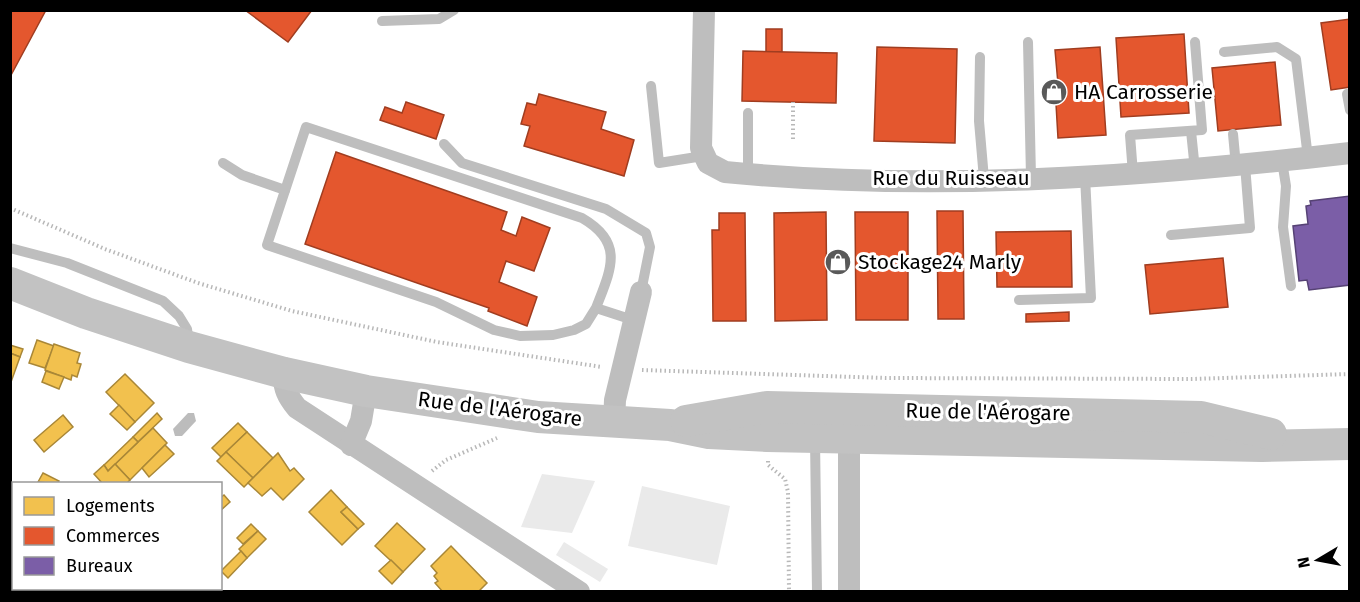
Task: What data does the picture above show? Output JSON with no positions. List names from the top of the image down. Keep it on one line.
{"streets":{"main road":["Rue de l'Aérogare"],"street":["Rue du Ruisseau"]},"places":{"shop":["HA Carrosserie","Stockage24 Marly"]},"legend":["Logements","Commerces","Bureaux"],"north":"left"}
